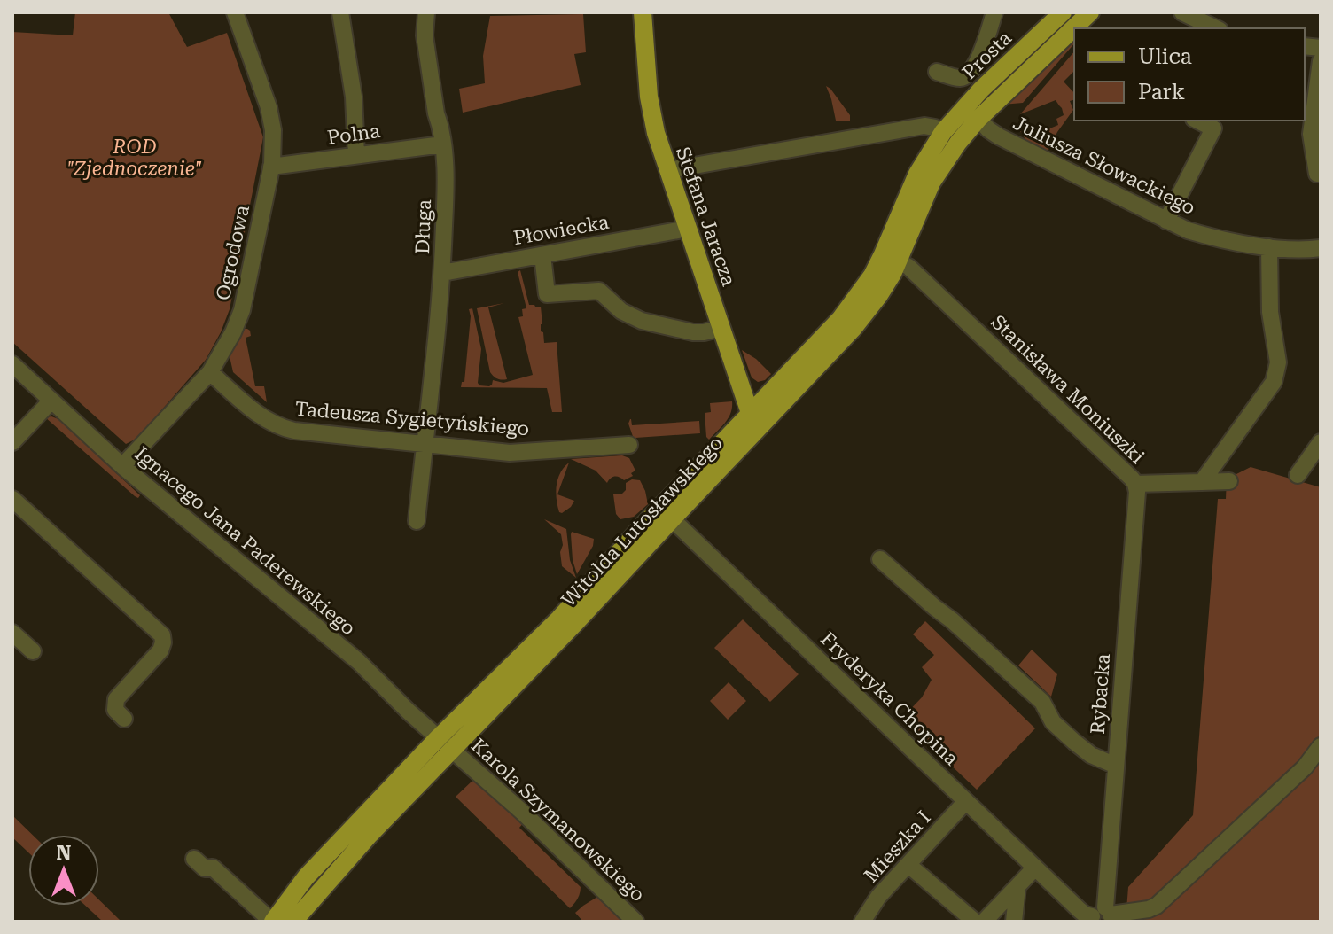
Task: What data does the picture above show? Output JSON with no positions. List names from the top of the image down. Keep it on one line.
{"streets":{"main road":["Prosta","Stefana Jaracza","Witolda Lutosławskiego"],"street":["Polna","Juliusza Słowackiego","Długa","Płowiecka","Ogrodowa","Stanisława Moniuszki","Tadeusza Sygietyńskiego","Ignacego Jana Paderewskiego","Rybacka","Fryderyka Chopina","Karola Szymanowskiego","Mieszka I"]},"crossings":[["Prosta","Juliusza Słowackiego"],["Prosta","Witolda Lutosławskiego"],["Polna","Długa"],["Polna","Ogrodowa"],["Juliusza Słowackiego","Witolda Lutosławskiego"],["Stefana Jaracza","Płowiecka"],["Stefana Jaracza","Witolda Lutosławskiego"],["Długa","Płowiecka"],["Długa","Tadeusza Sygietyńskiego"],["Ogrodowa","Tadeusza Sygietyńskiego"],["Ogrodowa","Ignacego Jana Paderewskiego"],["Stanisława Moniuszki","Witolda Lutosławskiego"],["Stanisława Moniuszki","Rybacka"],["Witolda Lutosławskiego","Ignacego Jana Paderewskiego"],["Witolda Lutosławskiego","Fryderyka Chopina"],["Witolda Lutosławskiego","Karola Szymanowskiego"],["Ignacego Jana Paderewskiego","Karola Szymanowskiego"],["Rybacka","Fryderyka Chopina"],["Fryderyka Chopina","Mieszka I"]],"parks":["ROD \"Zjednoczenie\""],"legend":["Ulica","Park"],"north":"top"}
